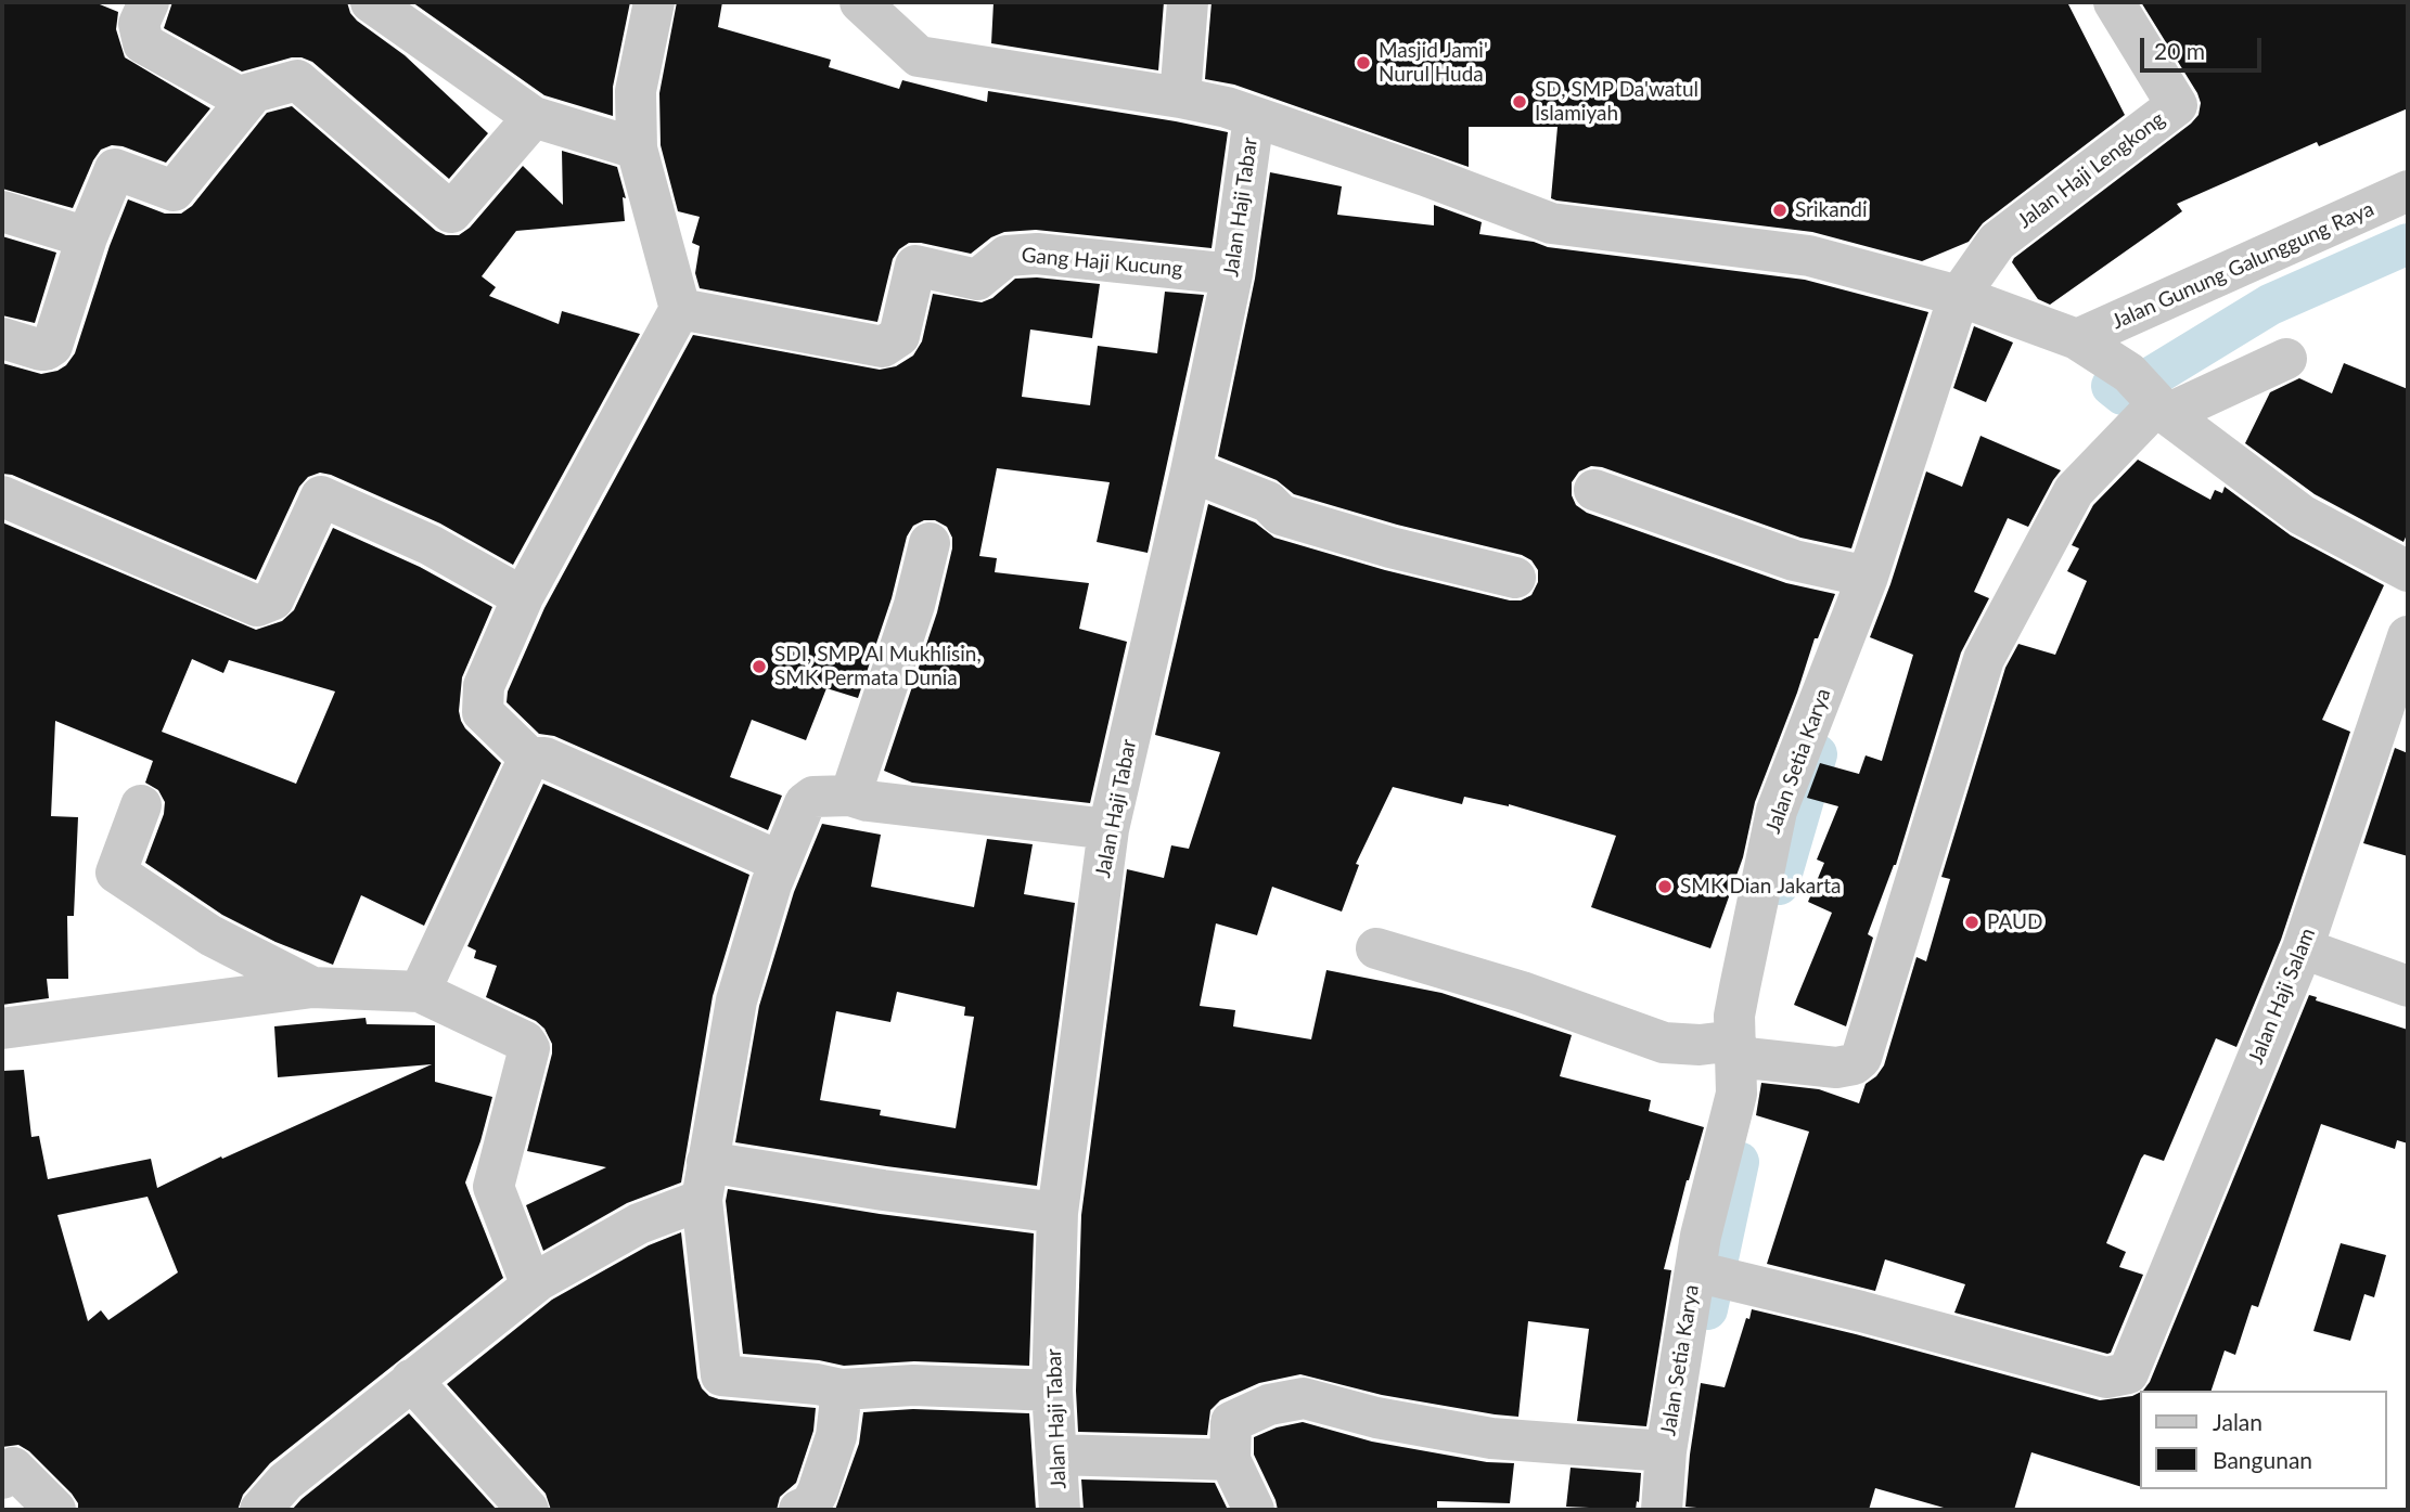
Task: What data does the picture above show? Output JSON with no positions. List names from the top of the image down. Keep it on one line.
{"streets":{"street":["Jalan Haji Lengkong","Jalan Haji Tabar","Gang Haji Kucung","Jalan Gunung Galunggung Raya","Jalan Setia Karya","Jalan Haji Salam"]},"crossings":[["Jalan Haji Lengkong","Jalan Setia Karya"],["Jalan Haji Tabar","Gang Haji Kucung"],["Jalan Setia Karya","Jalan Haji Salam"]],"places":["Masjid Jami' Nurul Huda","SD, SMP Da'watul Islamiyah","Srikandi","SDI, SMP Al Mukhlisin, SMK Permata Dunia","SMK Dian Jakarta","PAUD"],"legend":["Jalan","Bangunan"],"scale_bar":"20 m"}
